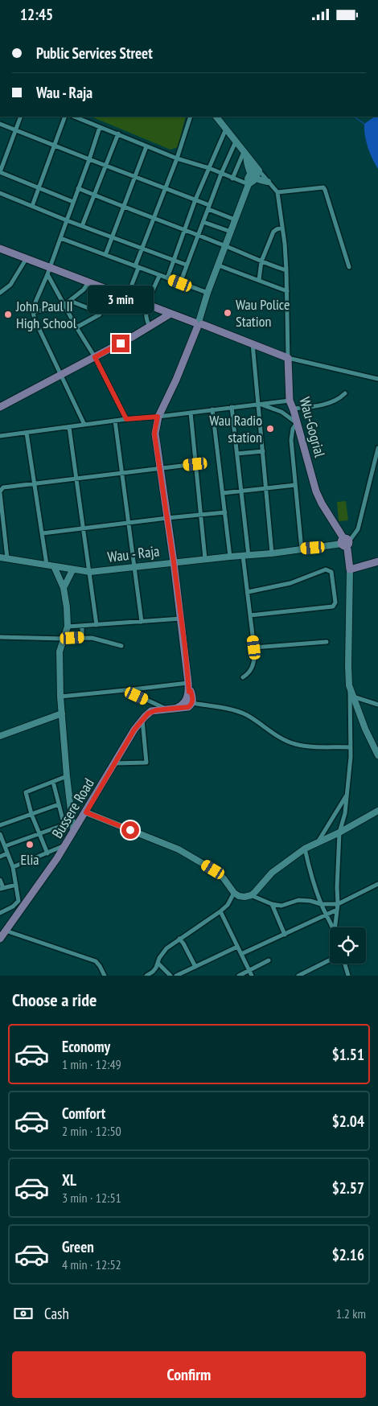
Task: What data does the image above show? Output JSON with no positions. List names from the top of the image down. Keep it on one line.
{"streets":{"main road":["Wau-Gogrial","Bussere Road"],"street":["Wau - Raja"]},"crossings":[["Wau-Gogrial","Wau - Raja"]],"places":["Wau Police Station","John Paul II High School","Wau Radio station","Elia"],"page":{"status":"12:45","banner":["Public Services Street","Wau - Raja"],"bubble":"3 min","heading":"Choose a ride","list":[{"name":"Economy","note":"1 min · 12:49","value":"$1.51"},{"name":"Comfort","note":"2 min · 12:50","value":"$2.04"},{"name":"XL","note":"3 min · 12:51","value":"$2.57"},{"name":"Green","note":"4 min · 12:52","value":"$2.16"}],"pay":["Cash","1.2 km"],"buttons":"Confirm"}}
